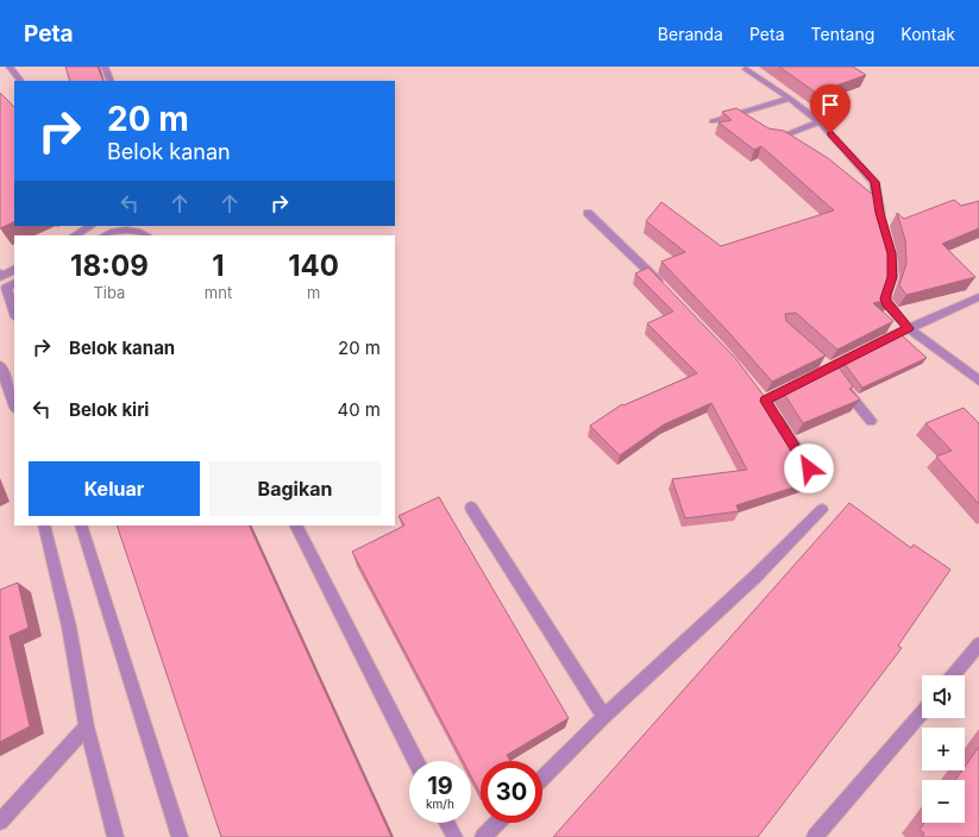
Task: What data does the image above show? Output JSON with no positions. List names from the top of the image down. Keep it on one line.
{"page":{"header":"Peta","nav":["Beranda","Peta","Tentang","Kontak"],"turn":["20 m","Belok kanan"],"eta":["18:09","Tiba","1","mnt","140","m"],"list":[{"name":"Belok kanan","value":"20 m"},{"name":"Belok kiri","value":"40 m"}],"buttons":["Keluar","Bagikan"],"map_buttons":["+","−"],"speed":"19 km/h","limit":"30"}}
